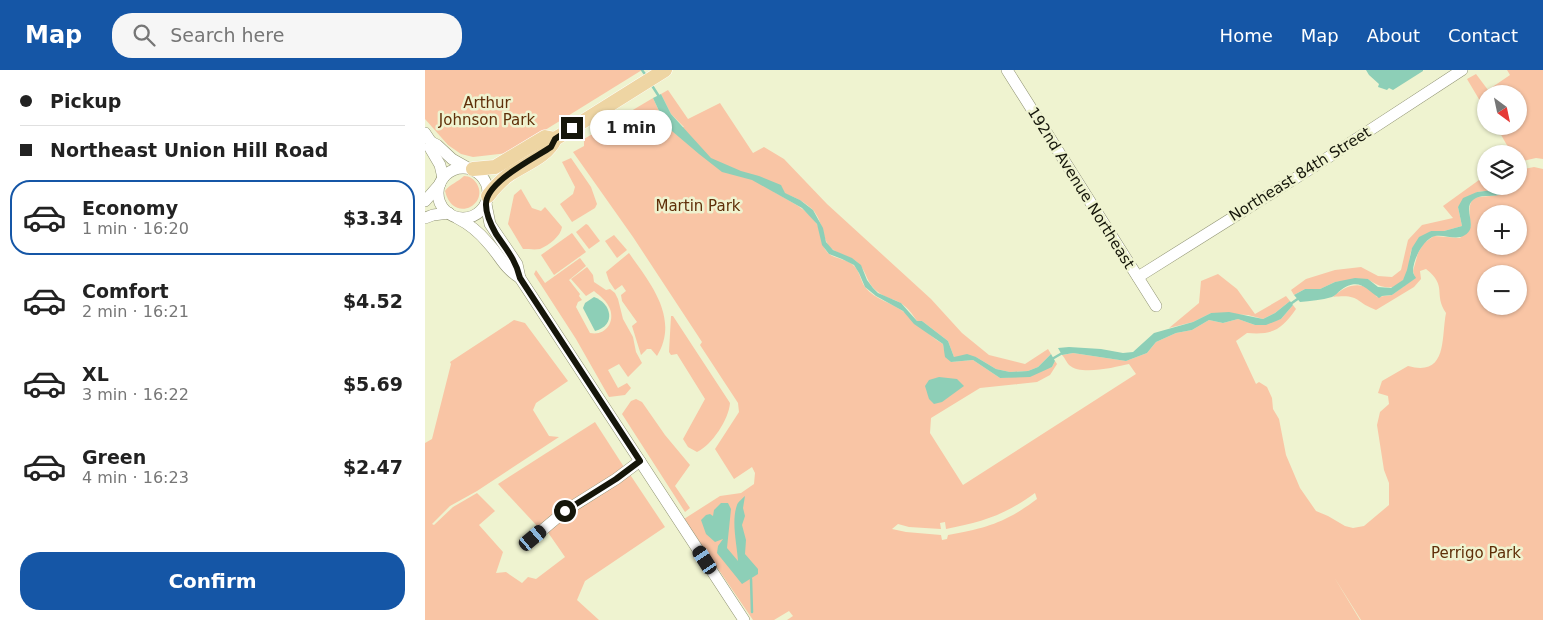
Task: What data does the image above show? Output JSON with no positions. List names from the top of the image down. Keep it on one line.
{"streets":{"street":["Northeast 84th Street","192nd Avenue Northeast"]},"crossings":[["Northeast 84th Street","192nd Avenue Northeast"]],"parks":["Arthur Johnson Park","Martin Park","Perrigo Park"],"north":"bottom right","page":{"header":"Map","search":"Search here","nav":["Home","Map","About","Contact"],"banner":["Pickup","Northeast Union Hill Road"],"map_buttons":["+","−"],"bubble":"1 min","list":[{"name":"Economy","note":"1 min · 16:20","value":"$3.34"},{"name":"Comfort","note":"2 min · 16:21","value":"$4.52"},{"name":"XL","note":"3 min · 16:22","value":"$5.69"},{"name":"Green","note":"4 min · 16:23","value":"$2.47"}],"buttons":"Confirm"}}
